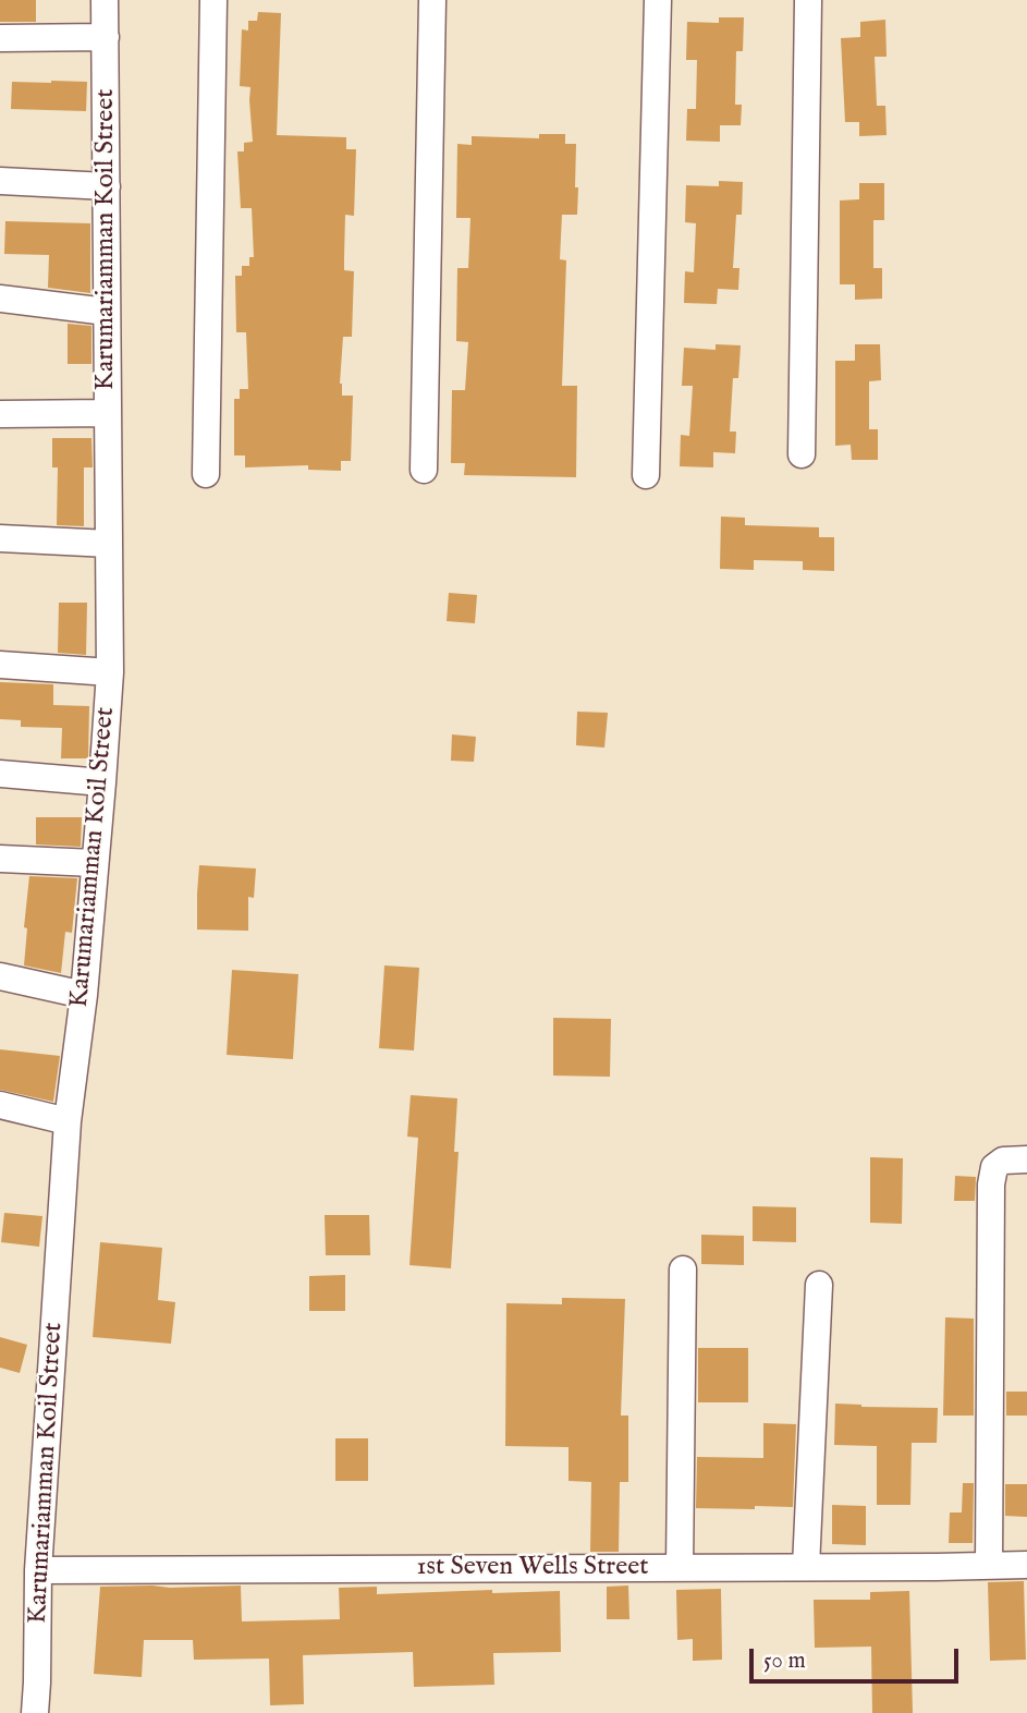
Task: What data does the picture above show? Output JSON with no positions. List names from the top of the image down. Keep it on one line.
{"streets":{"street":["Karumariamman Koil Street","1st Seven Wells Street"]},"crossings":[["Karumariamman Koil Street","1st Seven Wells Street"]],"scale_bar":"50 m"}
